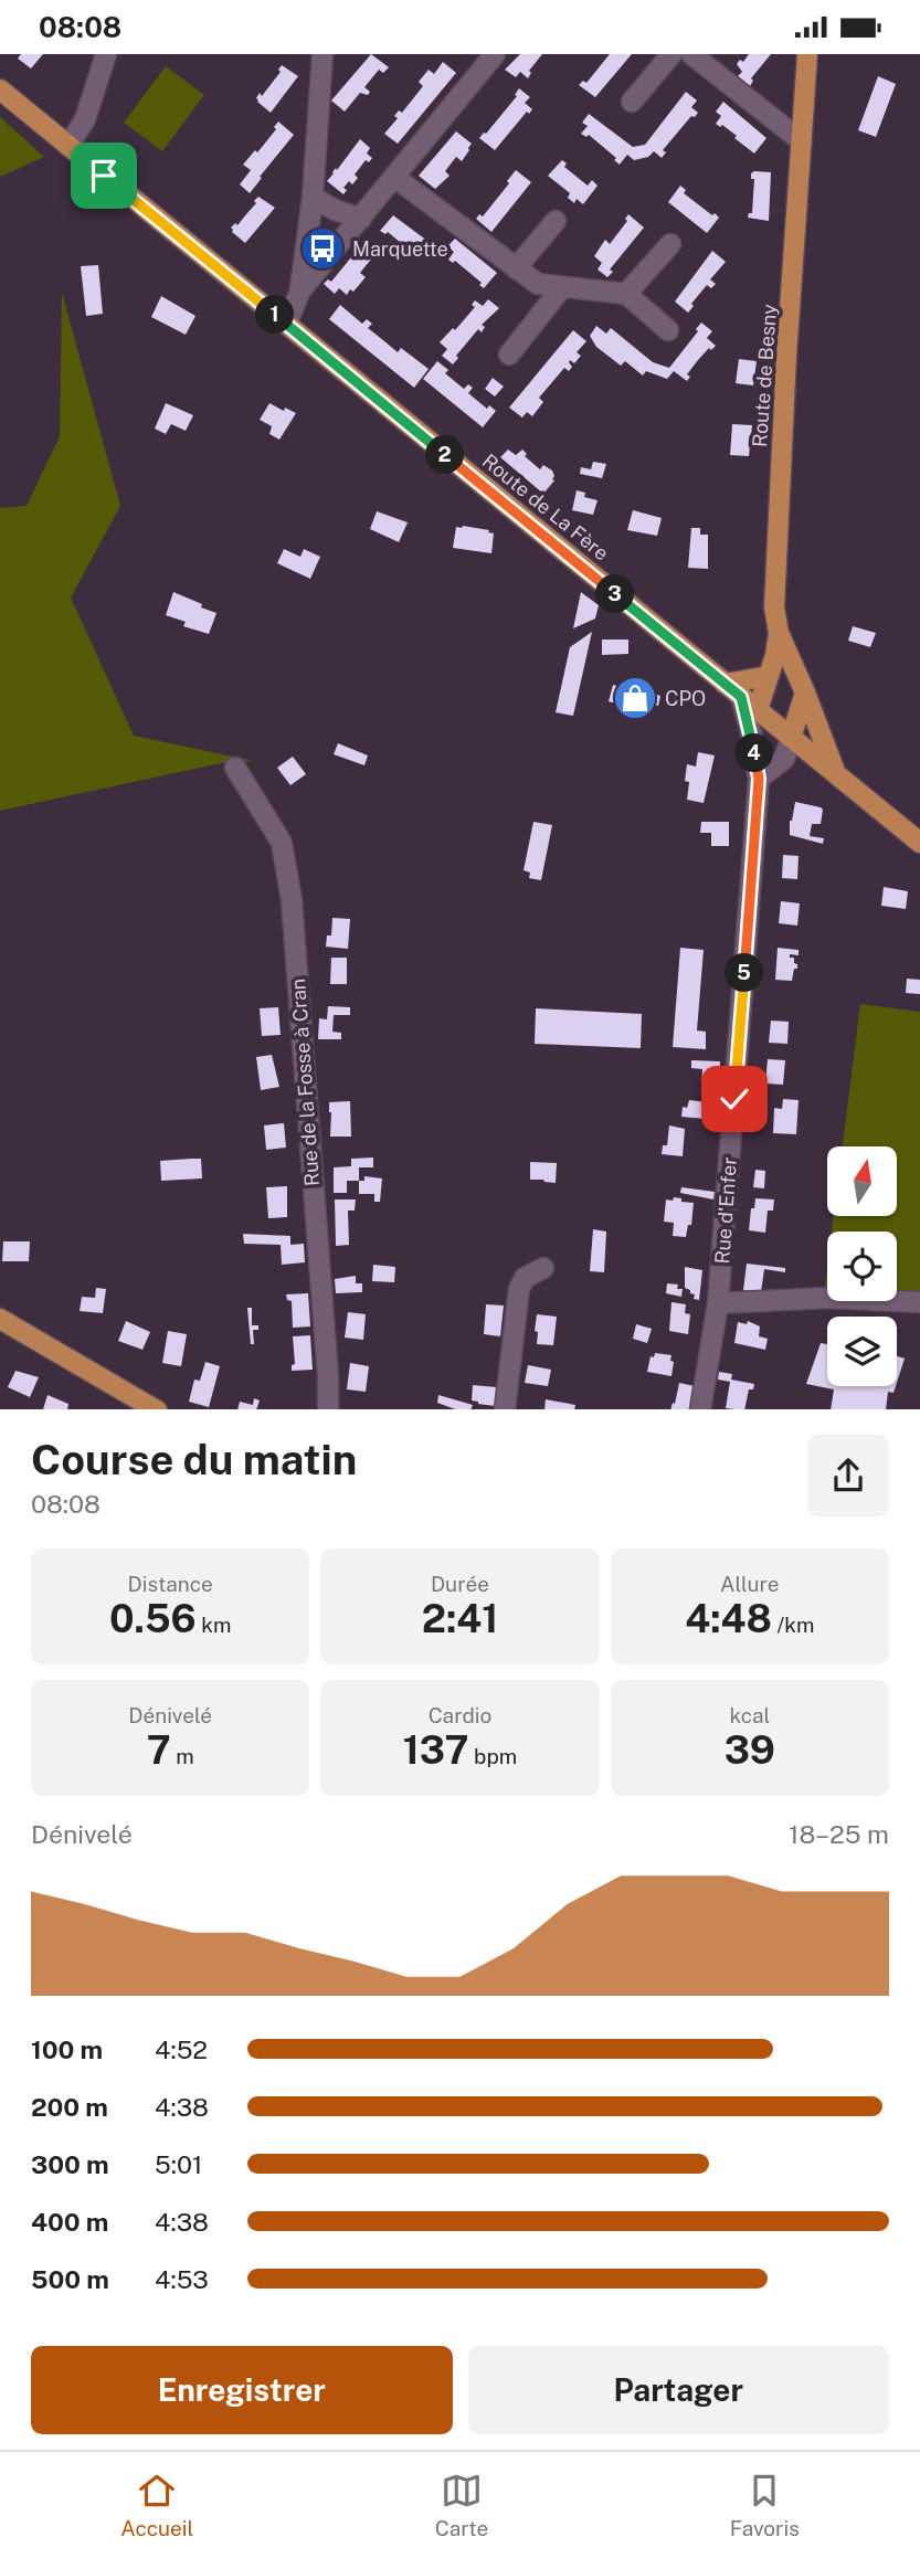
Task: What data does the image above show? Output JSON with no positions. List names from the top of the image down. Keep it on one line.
{"streets":{"main road":["Route de Besny","Route de La Fère"],"street":["Rue de la Fosse à Cran","Rue d'Enfer"]},"crossings":[["Route de Besny","Route de La Fère"],["Route de La Fère","Rue d'Enfer"]],"places":{"bus stop":["Marquette"],"shop":["CPO"]},"north":"top","page":{"status":"08:08","pins":["1","2","3","4","5"],"heading":["Course du matin","08:08"],"stats":[["Distance","0.56 km"],["Durée","2:41"],["Allure","4:48 /km"],["Dénivelé","7 m"],["Cardio","137 bpm"],["kcal","39"]],"chart":["Dénivelé","18–25 m"],"list":[{"name":"100 m","note":"4:52"},{"name":"200 m","note":"4:38"},{"name":"300 m","note":"5:01"},{"name":"400 m","note":"4:38"},{"name":"500 m","note":"4:53"}],"buttons":["Enregistrer","Partager"],"tabs":["Accueil","Carte","Favoris"]}}
